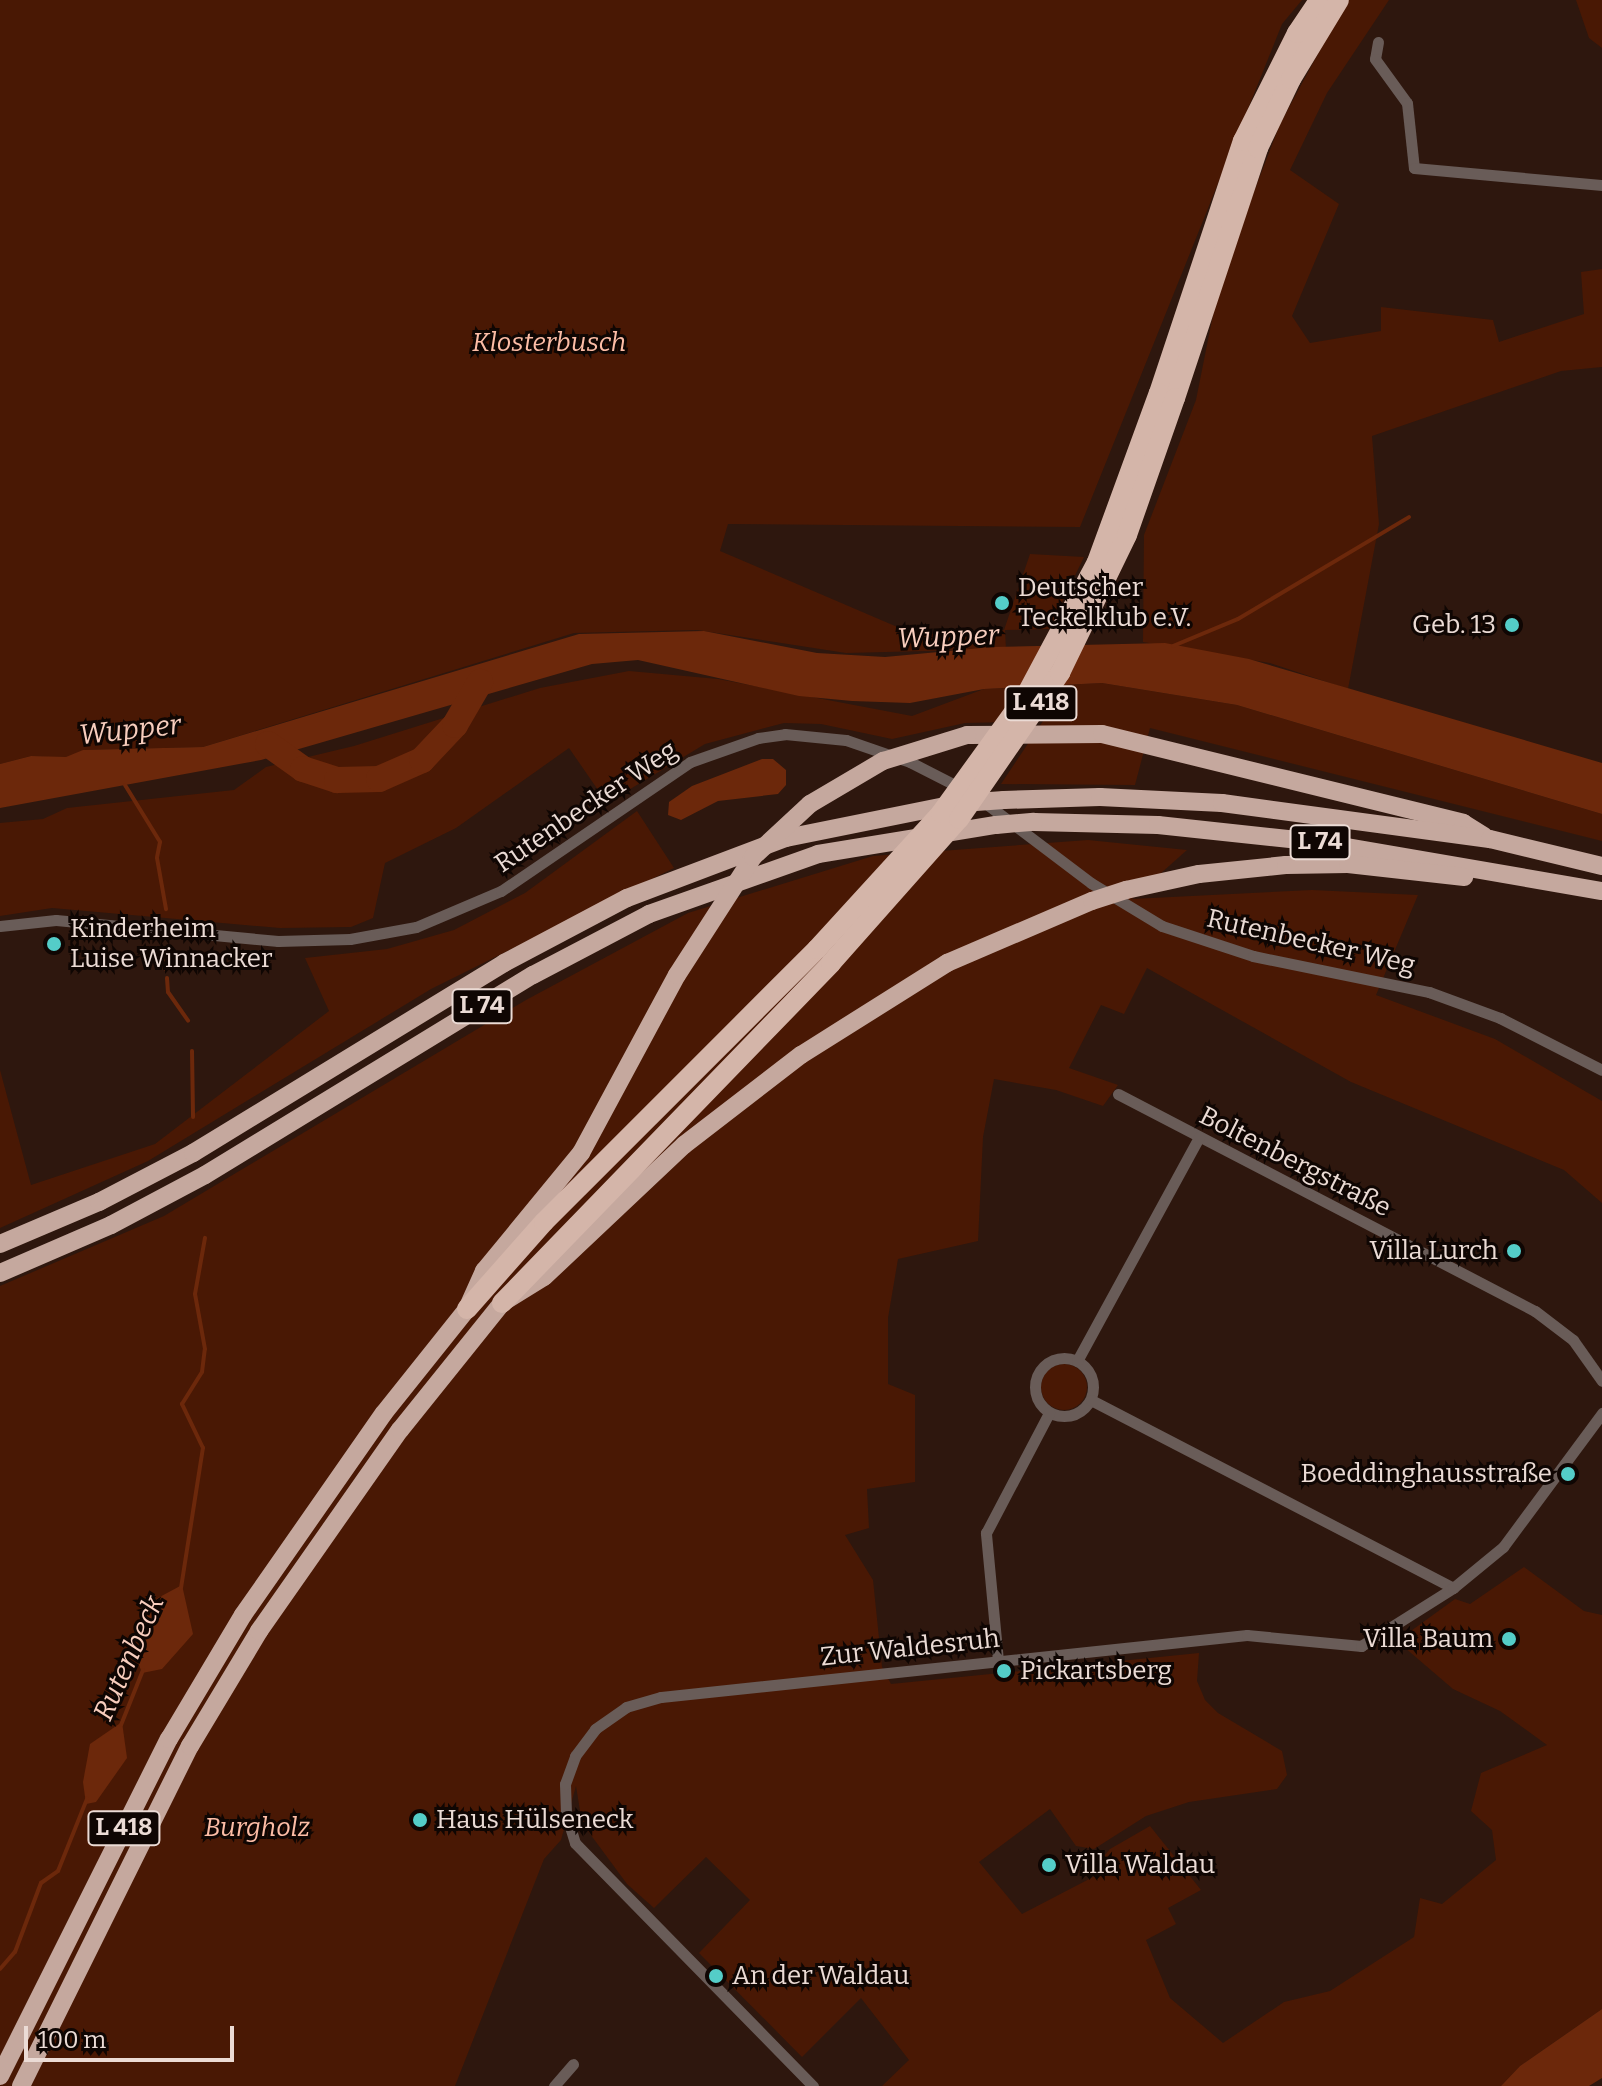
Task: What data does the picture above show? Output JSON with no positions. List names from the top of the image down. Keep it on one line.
{"streets":{"highway":["L 418","L 74"],"street":["Rutenbecker Weg","Boltenbergstraße","Zur Waldesruh"]},"crossings":[["L 418","L 74"]],"water":["Wupper","Rutenbeck"],"parks":["Klosterbusch","Burgholz"],"places":["Deutscher Teckelklub e.V.","Geb. 13","Kinderheim Luise Winnacker","Villa Lurch","Boeddinghausstraße","Villa Baum","Pickartsberg","Haus Hülseneck","Villa Waldau","An der Waldau"],"scale_bar":"100 m"}
